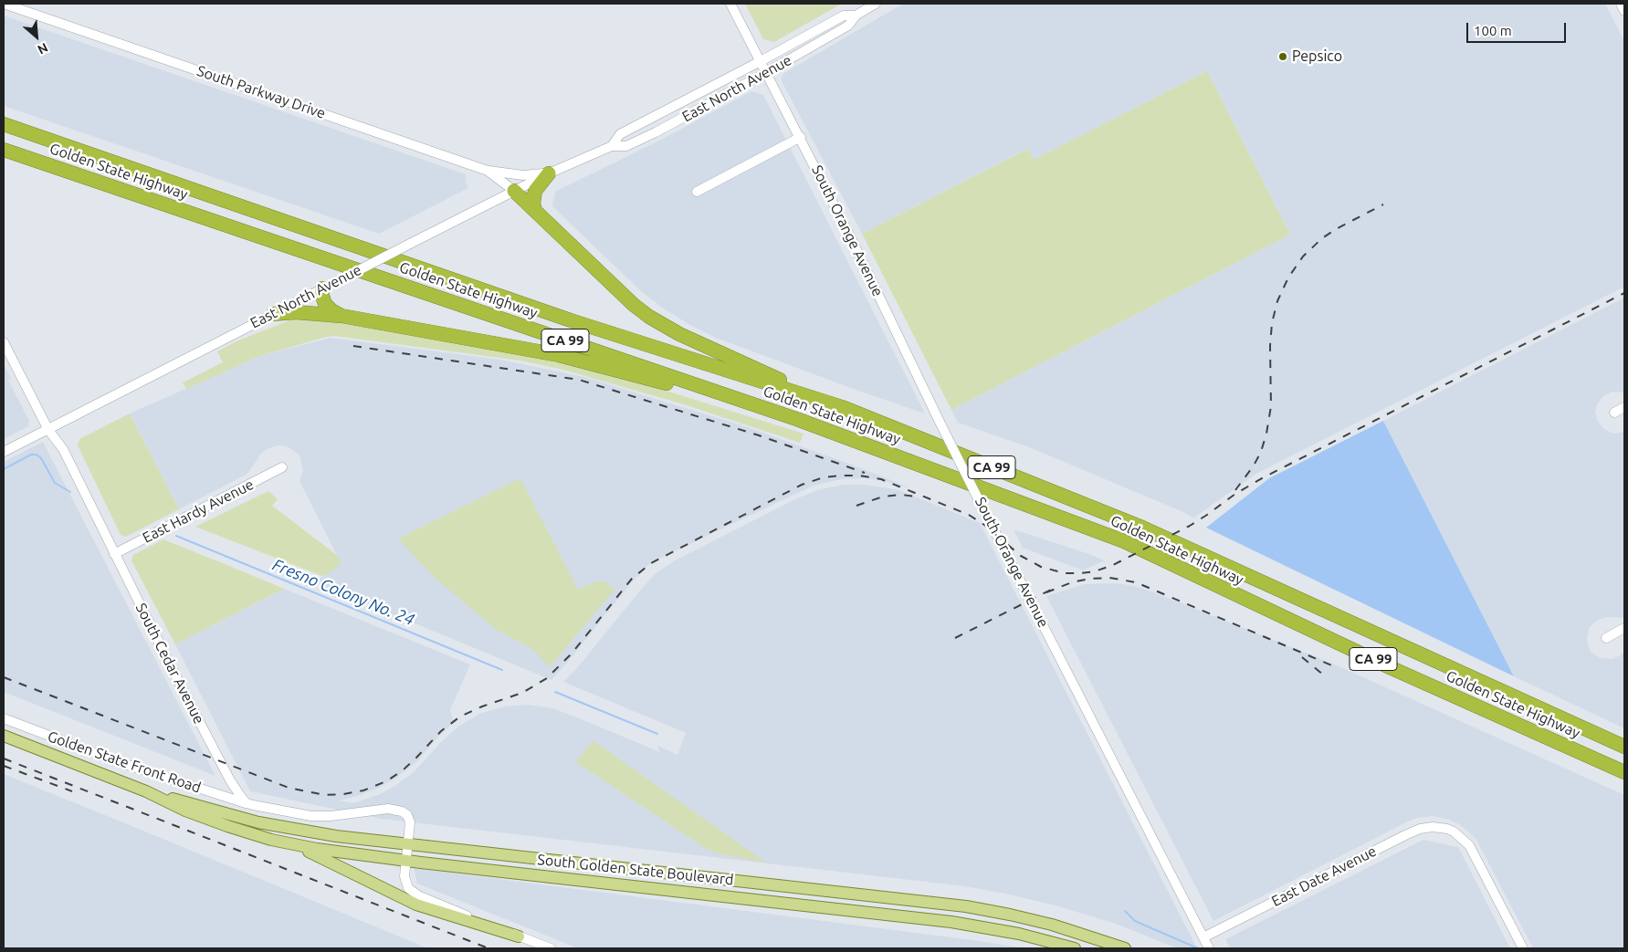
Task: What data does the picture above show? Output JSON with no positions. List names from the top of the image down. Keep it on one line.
{"streets":{"highway":["Golden State Highway","CA 99"],"main road":["South Golden State Boulevard"],"street":["East North Avenue","South Parkway Drive","South Orange Avenue","East Hardy Avenue","South Cedar Avenue","Golden State Front Road","East Date Avenue"]},"crossings":[["East North Avenue","South Parkway Drive"],["East North Avenue","South Orange Avenue"],["East North Avenue","South Cedar Avenue"],["South Orange Avenue","East Date Avenue"],["East Hardy Avenue","South Cedar Avenue"],["South Cedar Avenue","Golden State Front Road"]],"water":["Fresno Colony No. 24"],"places":["Pepsico"],"scale_bar":"100 m","north":"bottom right"}
